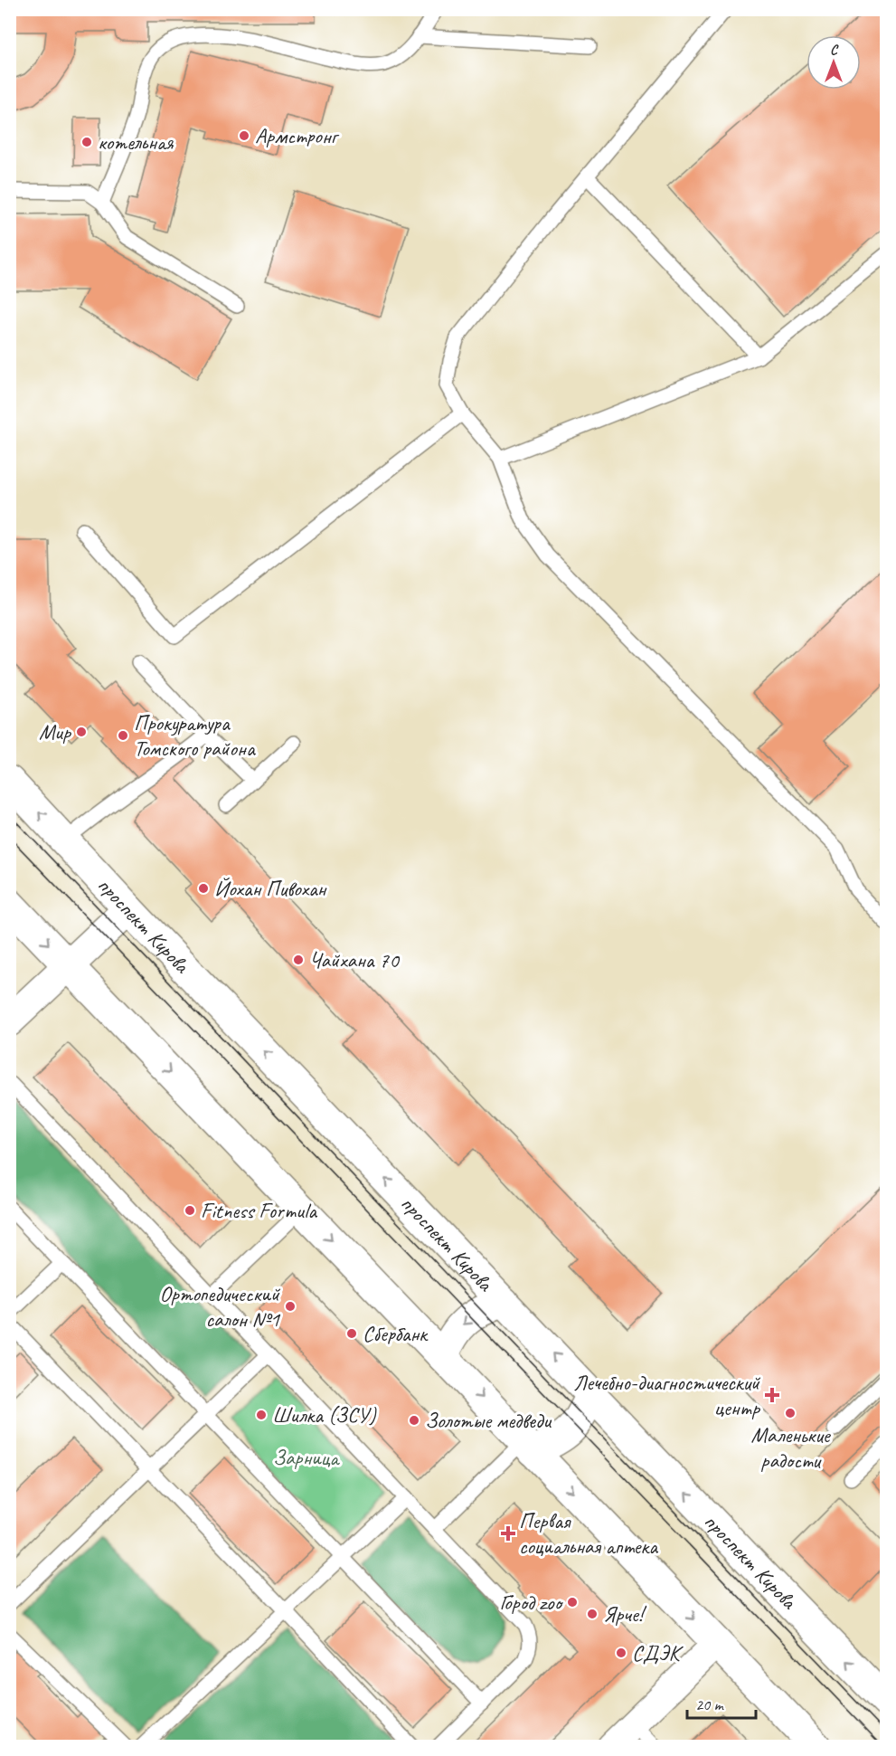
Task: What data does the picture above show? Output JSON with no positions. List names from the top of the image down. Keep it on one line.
{"streets":{"main road":["проспект Кирова"]},"parks":["Зарница"],"places":{"other":["Армстронг","котельная","Мир","Прокуратура Томского района","Йохан Пивохан","Чайхана 70","Fitness Formula","Ортопедический салон №1","Сбербанк","Маленькие радости","Шилка (ЗСУ)","Золотые медведи","Город zoo","Ярче!","СДЭК"],"health":["Лечебно-диагностический центр","Первая социальная аптека"]},"scale_bar":"20 m","north":"top"}
